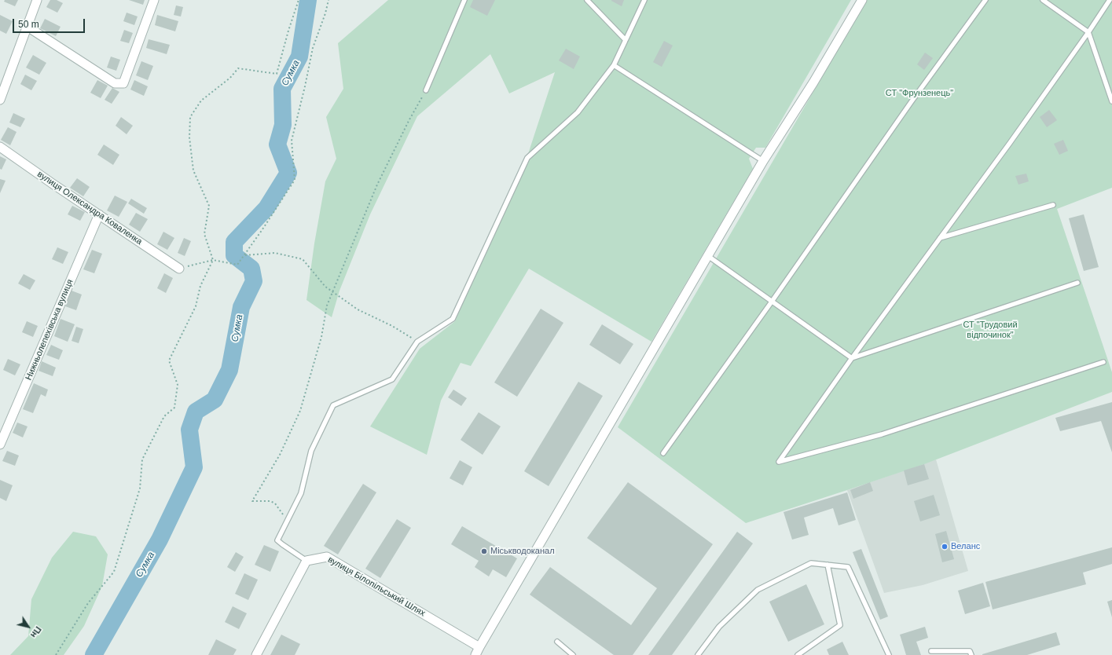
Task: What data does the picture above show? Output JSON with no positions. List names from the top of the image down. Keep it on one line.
{"streets":{"street":["вулиця Олександра Коваленка","Нижньолепехівська вулиця","вулиця Білопільський Шлях"]},"crossings":[["вулиця Олександра Коваленка","Нижньолепехівська вулиця"]],"water":["Сумка"],"parks":["СТ \"Фрунзенець\"","СТ \"Трудовий відпочинок\""],"places":["Веланс","Міськводоканал"],"scale_bar":"50 m","north":"bottom right"}
